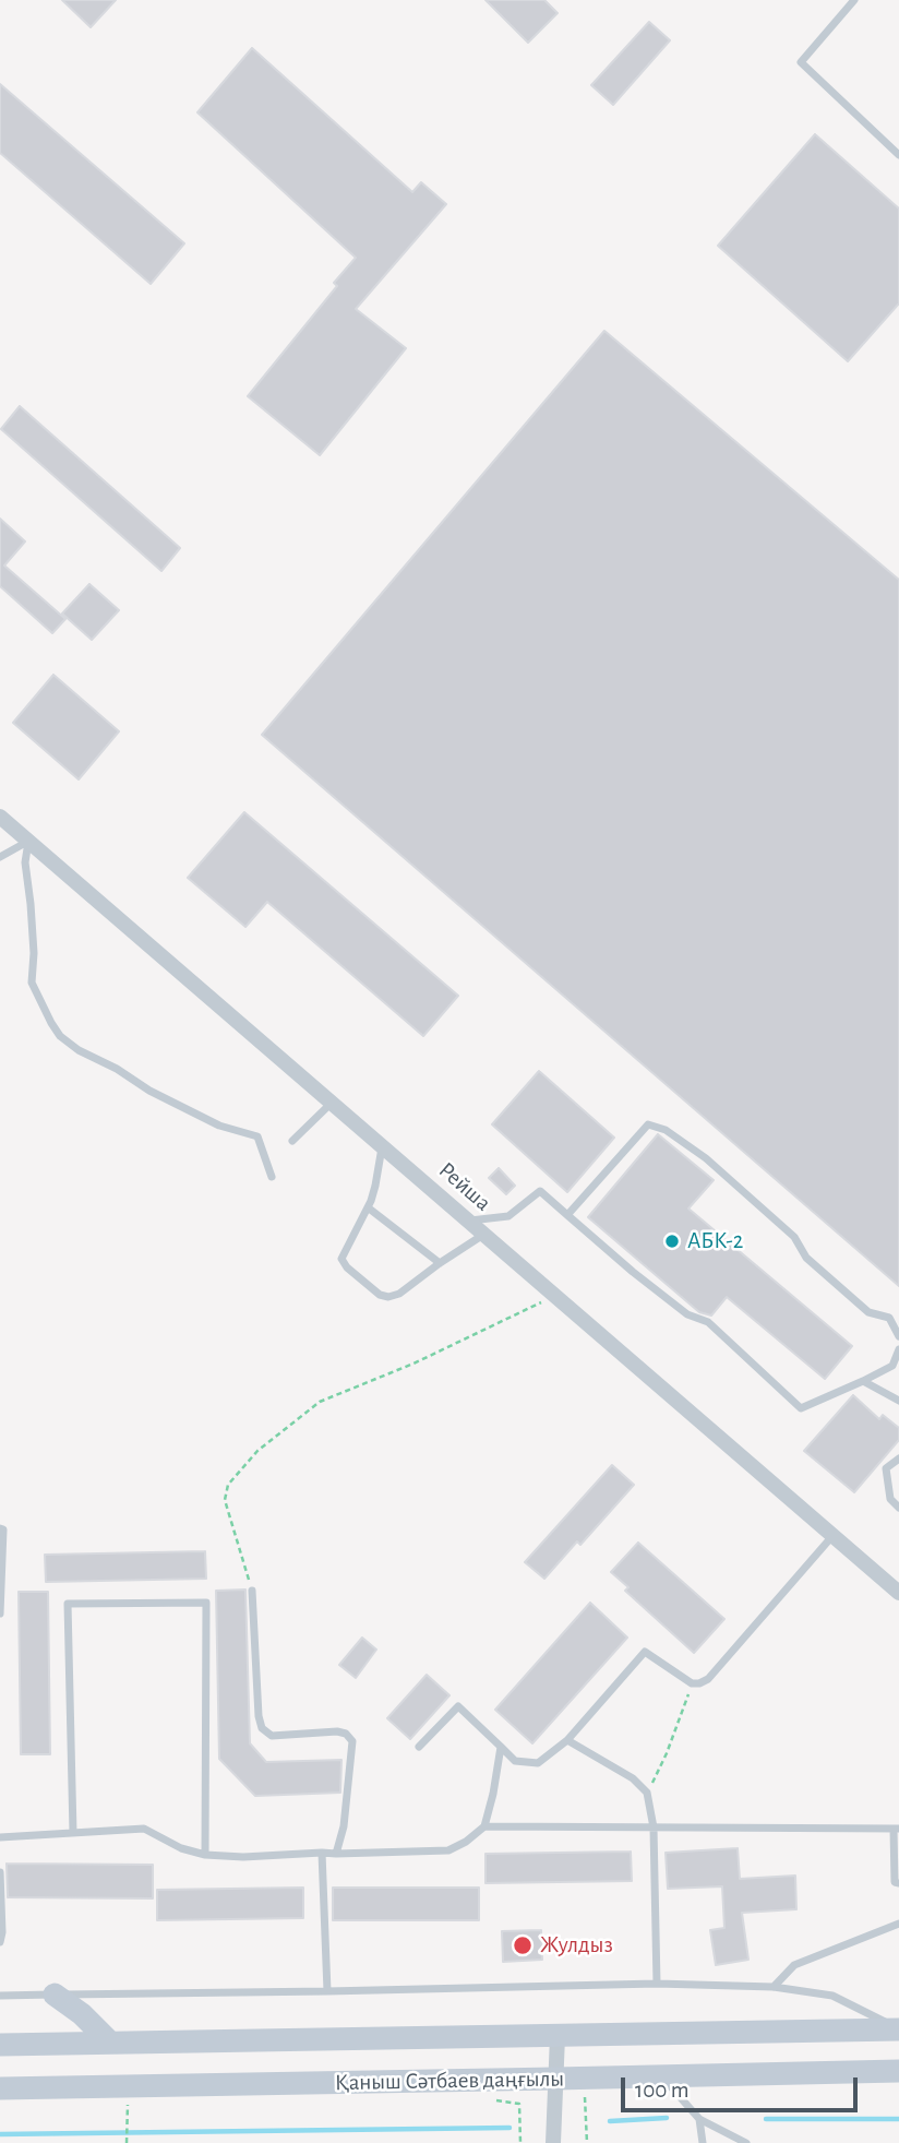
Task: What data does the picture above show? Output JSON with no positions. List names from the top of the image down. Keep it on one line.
{"streets":{"main road":["Қаныш Сәтбаев даңғылы"],"street":["Рейша"]},"places":["АБК-2","Жулдыз"],"scale_bar":"100 m"}
